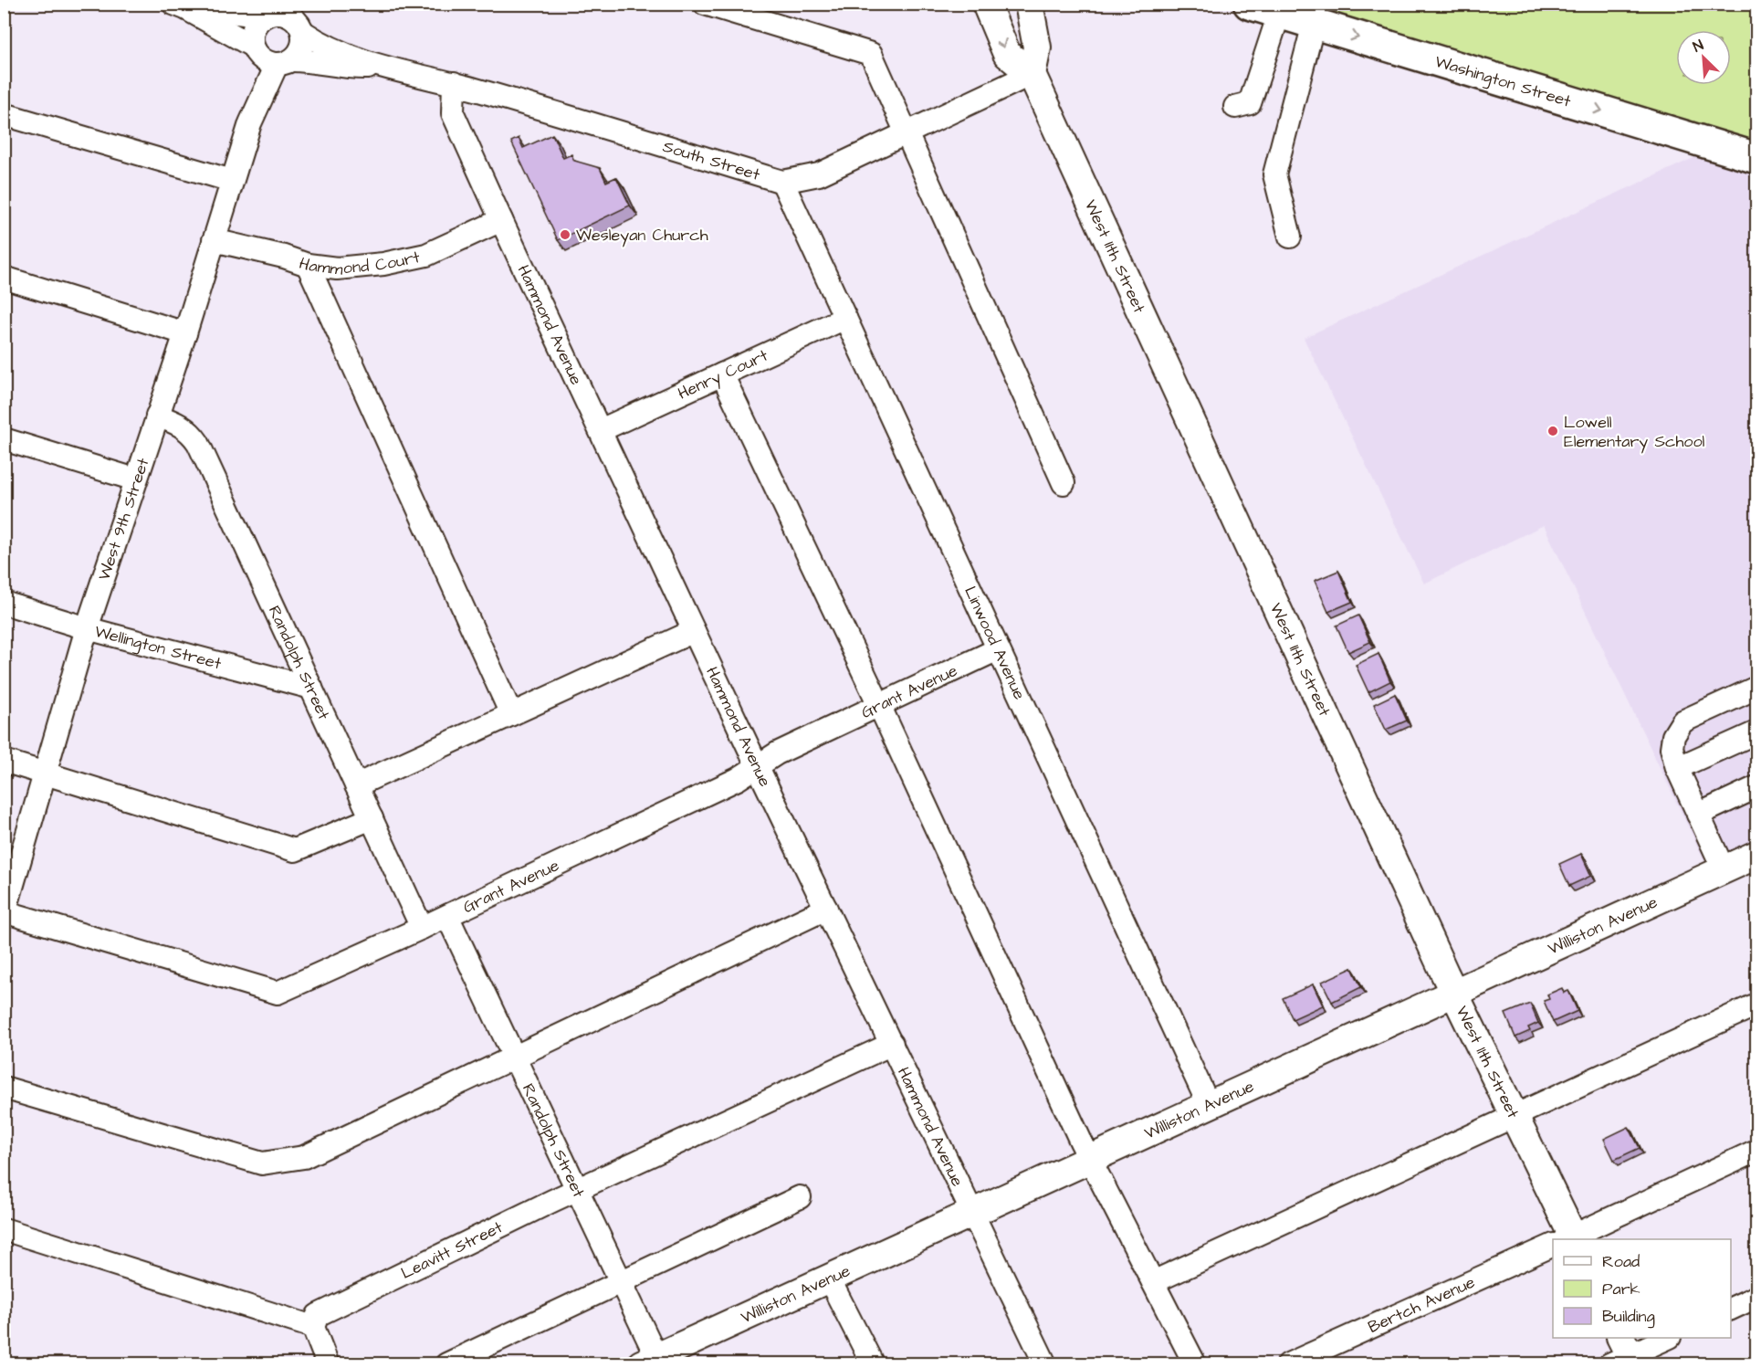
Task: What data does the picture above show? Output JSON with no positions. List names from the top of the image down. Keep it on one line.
{"streets":{"highway":["Washington Street"],"main road":["West 11th Street","Williston Avenue"],"street":["South Street","Hammond Court","Hammond Avenue","Henry Court","West 9th Street","Linwood Avenue","Wellington Street","Randolph Street","Grant Avenue","Leavitt Street","Bertch Avenue"]},"crossings":[["South Street","West 11th Street"],["South Street","Hammond Avenue"],["South Street","West 9th Street"],["South Street","Linwood Avenue"],["West 11th Street","Williston Avenue"],["Hammond Court","Hammond Avenue"],["Hammond Court","West 9th Street"],["Hammond Avenue","Henry Court"],["Hammond Avenue","Grant Avenue"],["Hammond Avenue","Williston Avenue"],["Hammond Avenue","Leavitt Street"],["Henry Court","Linwood Avenue"],["West 9th Street","Wellington Street"],["West 9th Street","Randolph Street"],["West 9th Street","Grant Avenue"],["Linwood Avenue","Grant Avenue"],["Linwood Avenue","Williston Avenue"],["Wellington Street","Randolph Street"],["Randolph Street","Grant Avenue"],["Randolph Street","Williston Avenue"],["Randolph Street","Leavitt Street"]],"one_way":["Washington Street"],"places":["Wesleyan Church","Lowell Elementary School"],"legend":["Road","Park","Building"],"north":"top left"}
